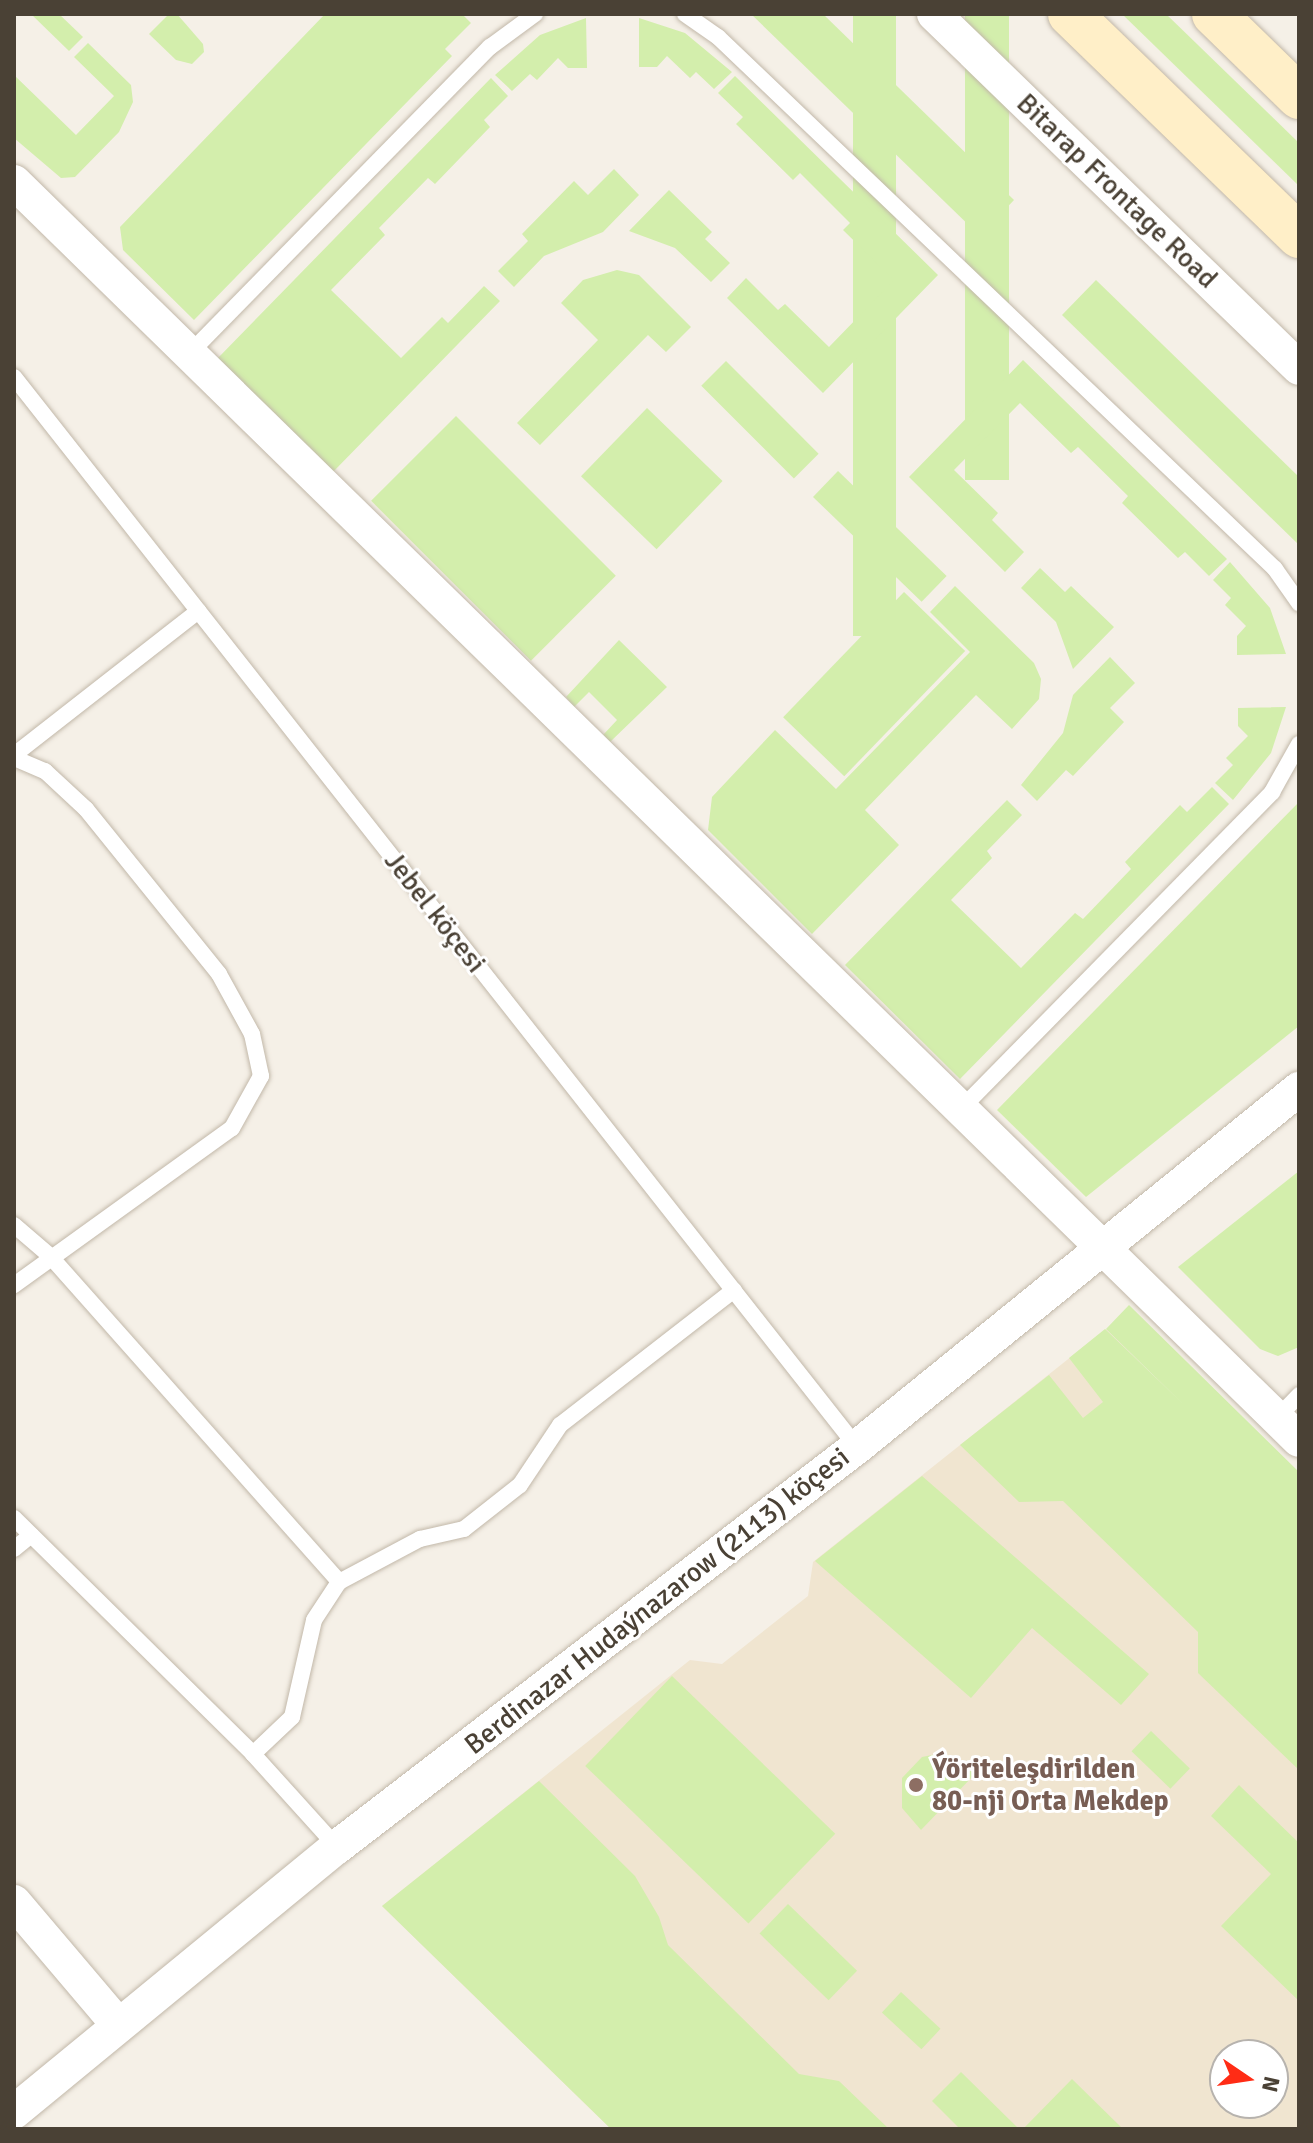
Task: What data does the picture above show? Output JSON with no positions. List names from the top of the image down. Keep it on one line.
{"streets":{"street":["Bitarap Frontage Road","Berdinazar Hudaýnazarow (2113) köçesi"],"lane":["Jebel köçesi"]},"crossings":[["Jebel köçesi","Berdinazar Hudaýnazarow (2113) köçesi"]],"places":["Ýöriteleşdirilden 80-nji Orta Mekdep"],"north":"right"}
